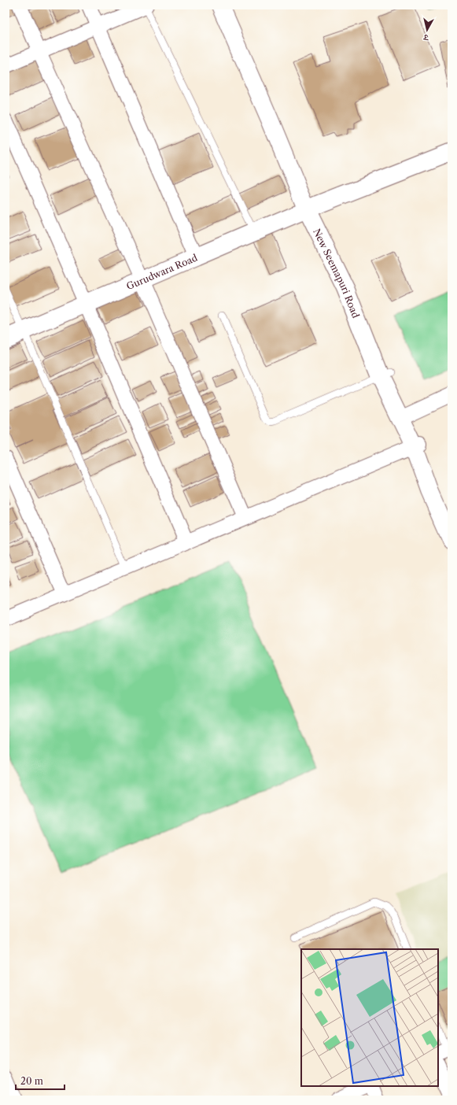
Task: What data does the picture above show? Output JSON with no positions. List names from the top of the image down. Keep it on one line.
{"streets":{"main road":["Gurudwara Road","New Seemapuri Road"]},"crossings":[["Gurudwara Road","New Seemapuri Road"]],"scale_bar":"20 m","north":"bottom"}
